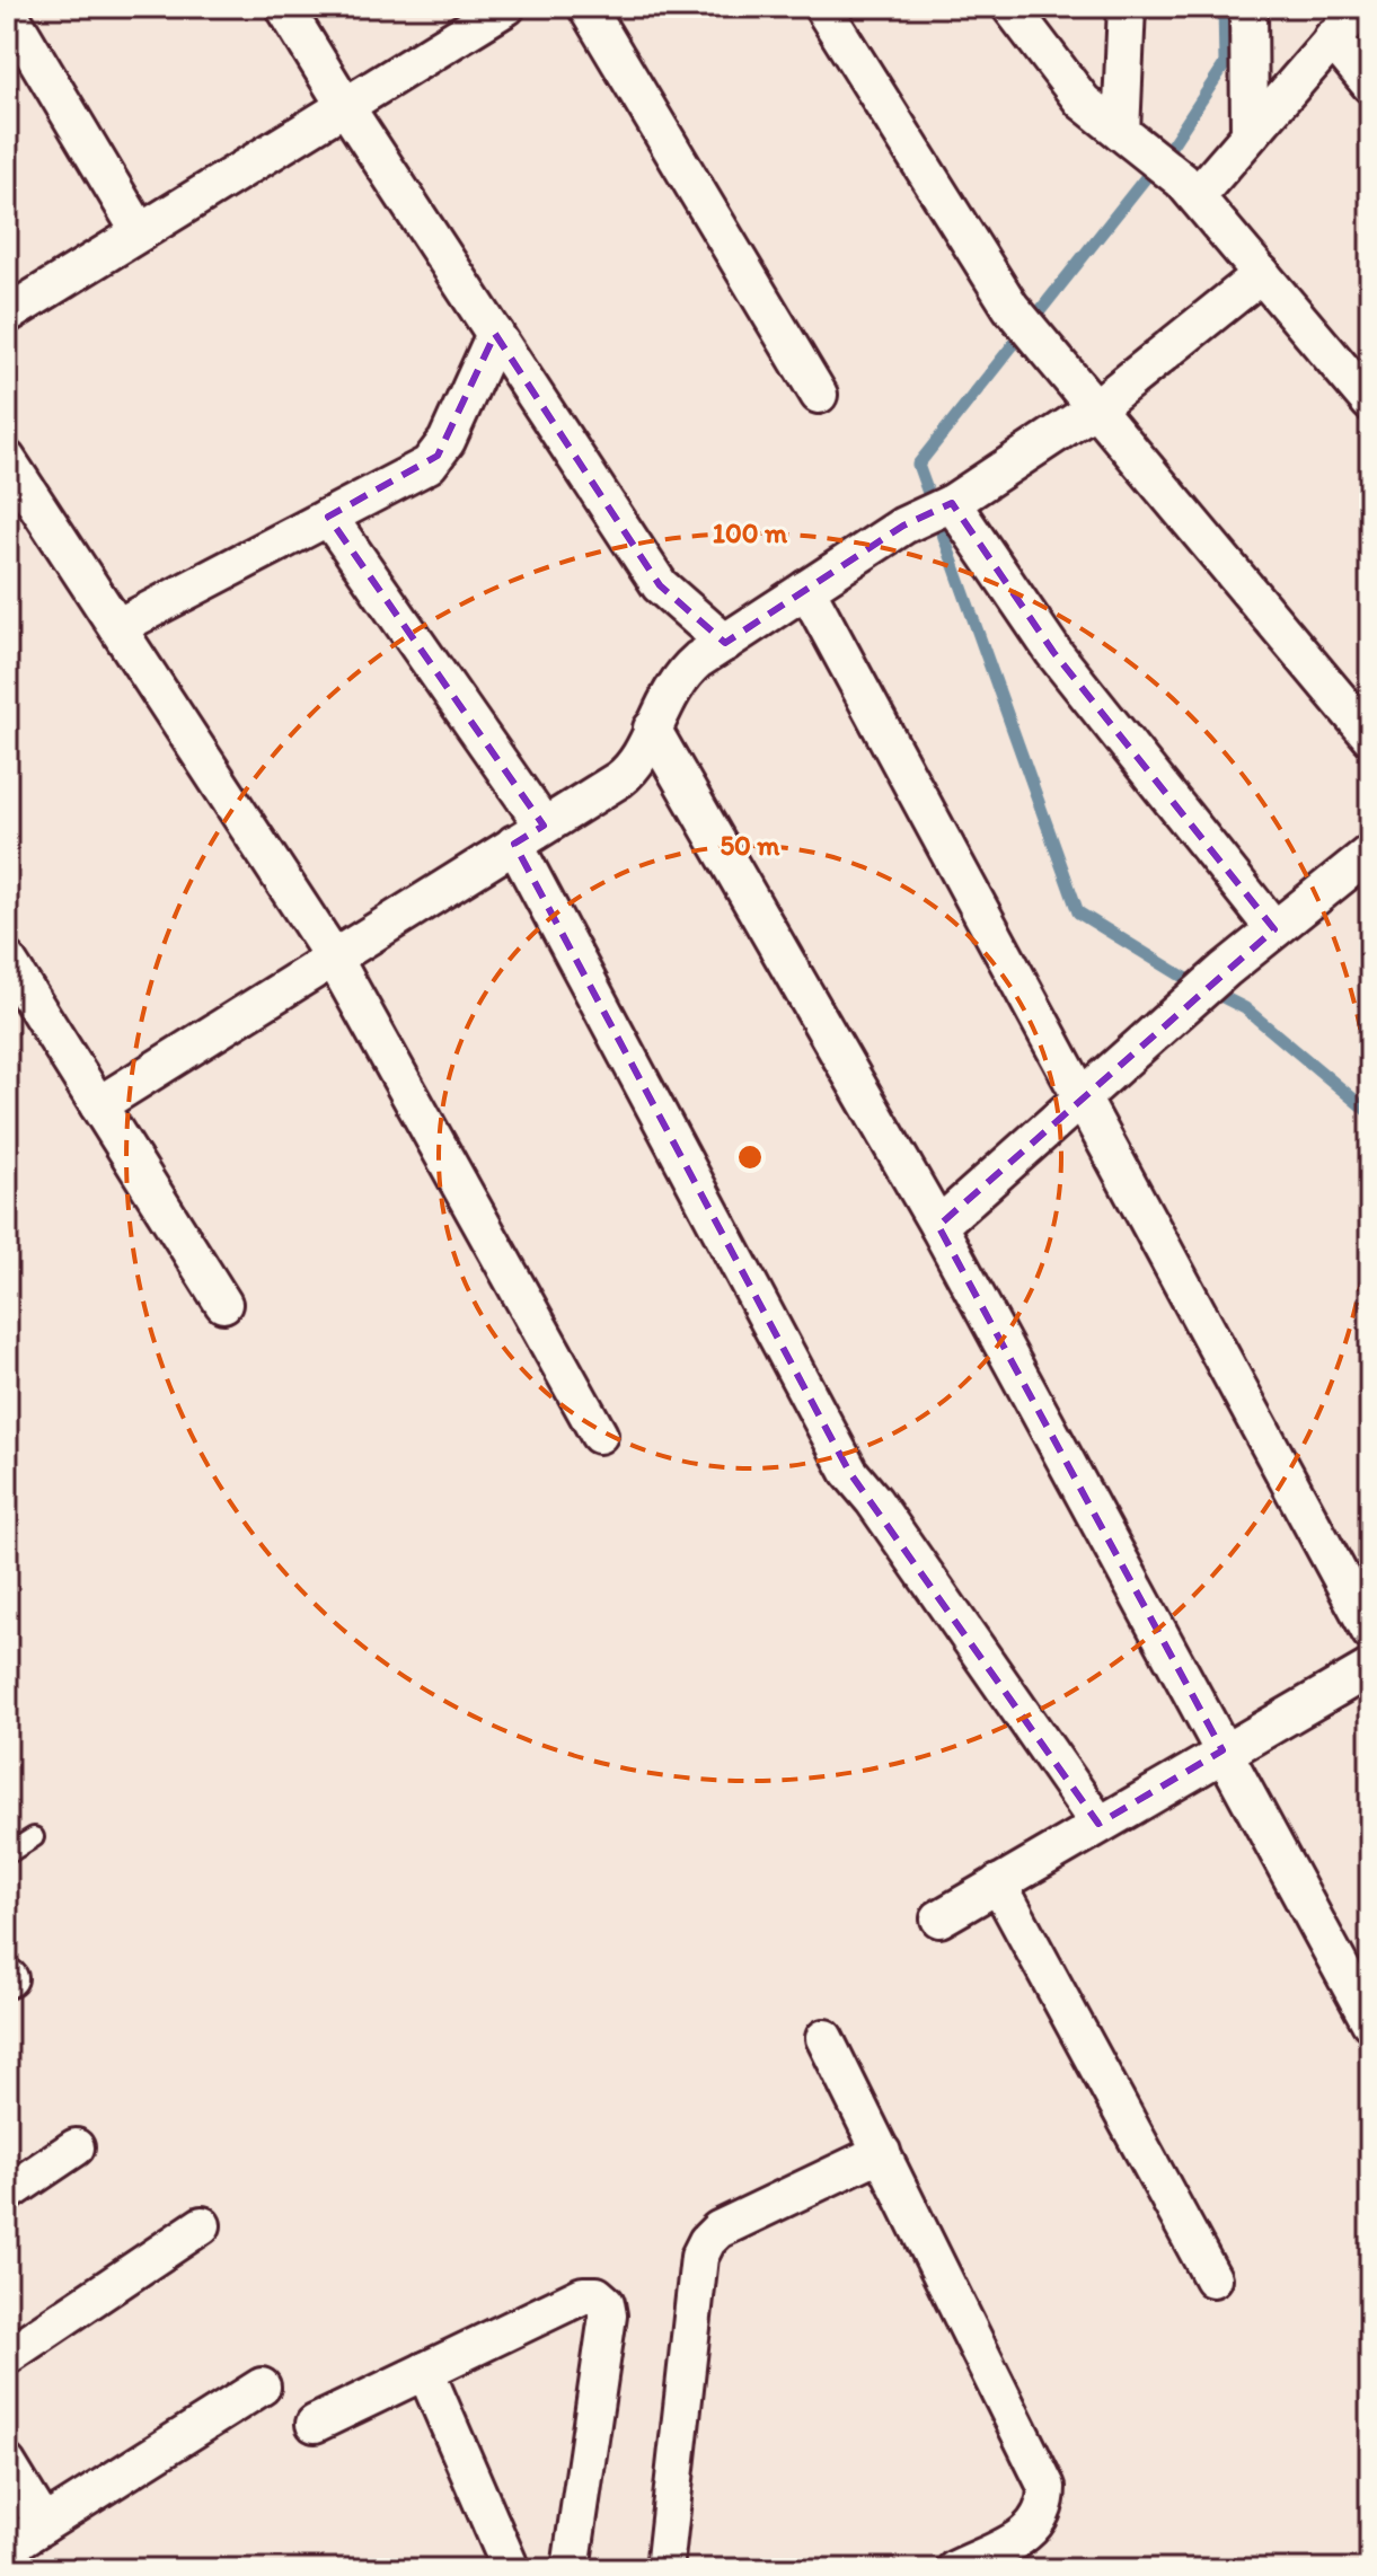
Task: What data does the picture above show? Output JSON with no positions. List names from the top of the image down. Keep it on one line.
{"rings":["100 m","50 m"]}
